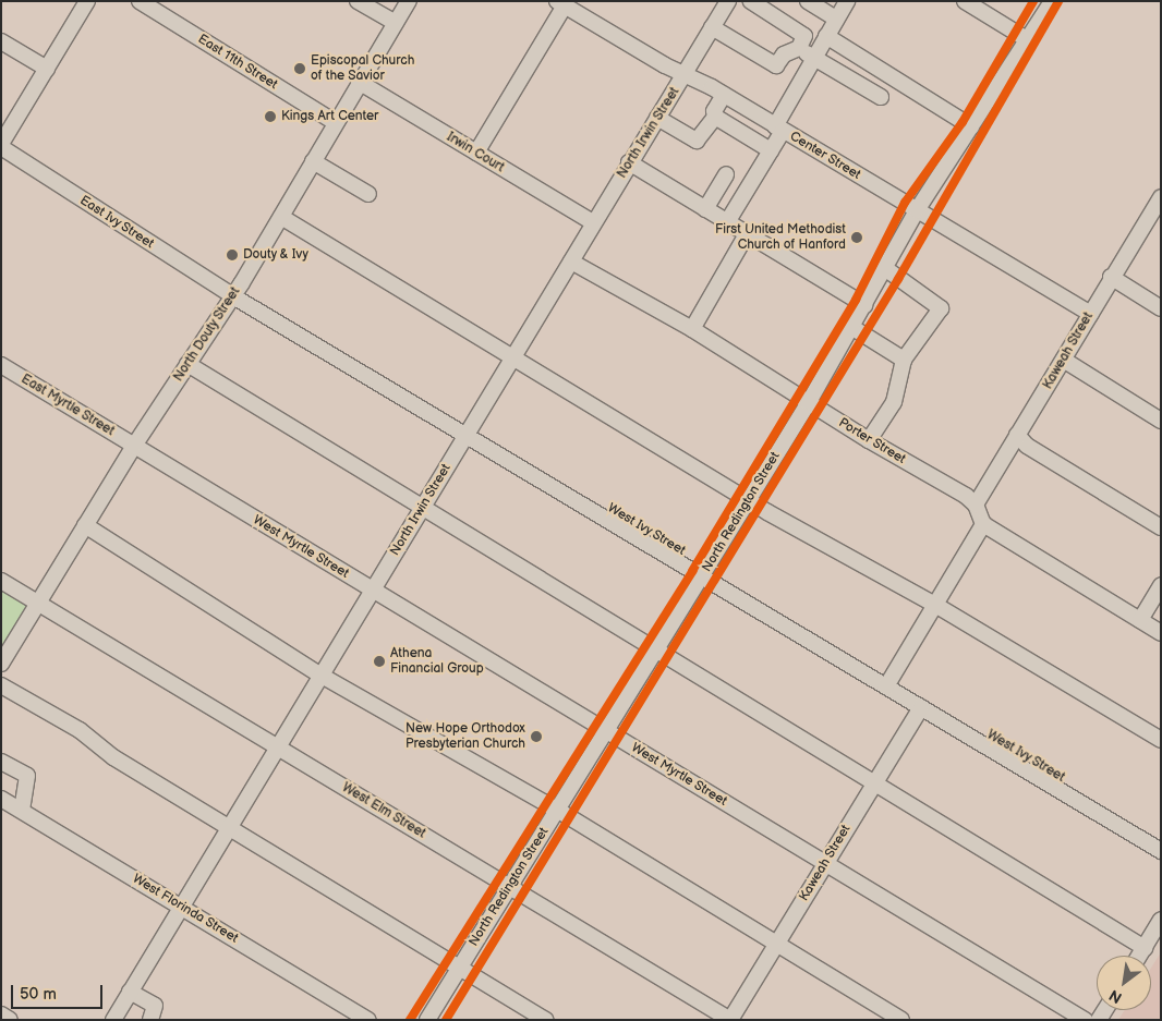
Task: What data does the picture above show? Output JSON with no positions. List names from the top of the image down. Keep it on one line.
{"streets":{"street":["East 11th Street","North Irwin Street","Irwin Court","Center Street","East Ivy Street","North Douty Street","Kaweah Street","East Myrtle Street","Porter Street","North Redington Street","West Ivy Street","West Myrtle Street","West Elm Street","West Florinda Street"]},"crossings":[["East 11th Street","North Douty Street"],["North Irwin Street","Irwin Court"],["North Irwin Street","Center Street"],["North Irwin Street","Porter Street"],["North Irwin Street","West Ivy Street"],["North Irwin Street","West Myrtle Street"],["North Irwin Street","West Elm Street"],["North Irwin Street","West Florinda Street"],["Irwin Court","North Douty Street"],["Center Street","Kaweah Street"],["Center Street","North Redington Street"],["East Ivy Street","North Douty Street"],["East Ivy Street","West Ivy Street"],["North Douty Street","East Myrtle Street"],["North Douty Street","West Ivy Street"],["North Douty Street","West Myrtle Street"],["North Douty Street","West Elm Street"],["Kaweah Street","Porter Street"],["Kaweah Street","West Ivy Street"],["Kaweah Street","West Myrtle Street"],["Kaweah Street","West Elm Street"],["East Myrtle Street","West Myrtle Street"],["Porter Street","North Redington Street"],["North Redington Street","West Ivy Street"],["North Redington Street","West Myrtle Street"],["North Redington Street","West Elm Street"]],"places":["Episcopal Church of the Savior","Kings Art Center","First United Methodist Church of Hanford","Douty & Ivy","Athena Financial Group","New Hope Orthodox Presbyterian Church"],"scale_bar":"50 m","north":"bottom left"}
